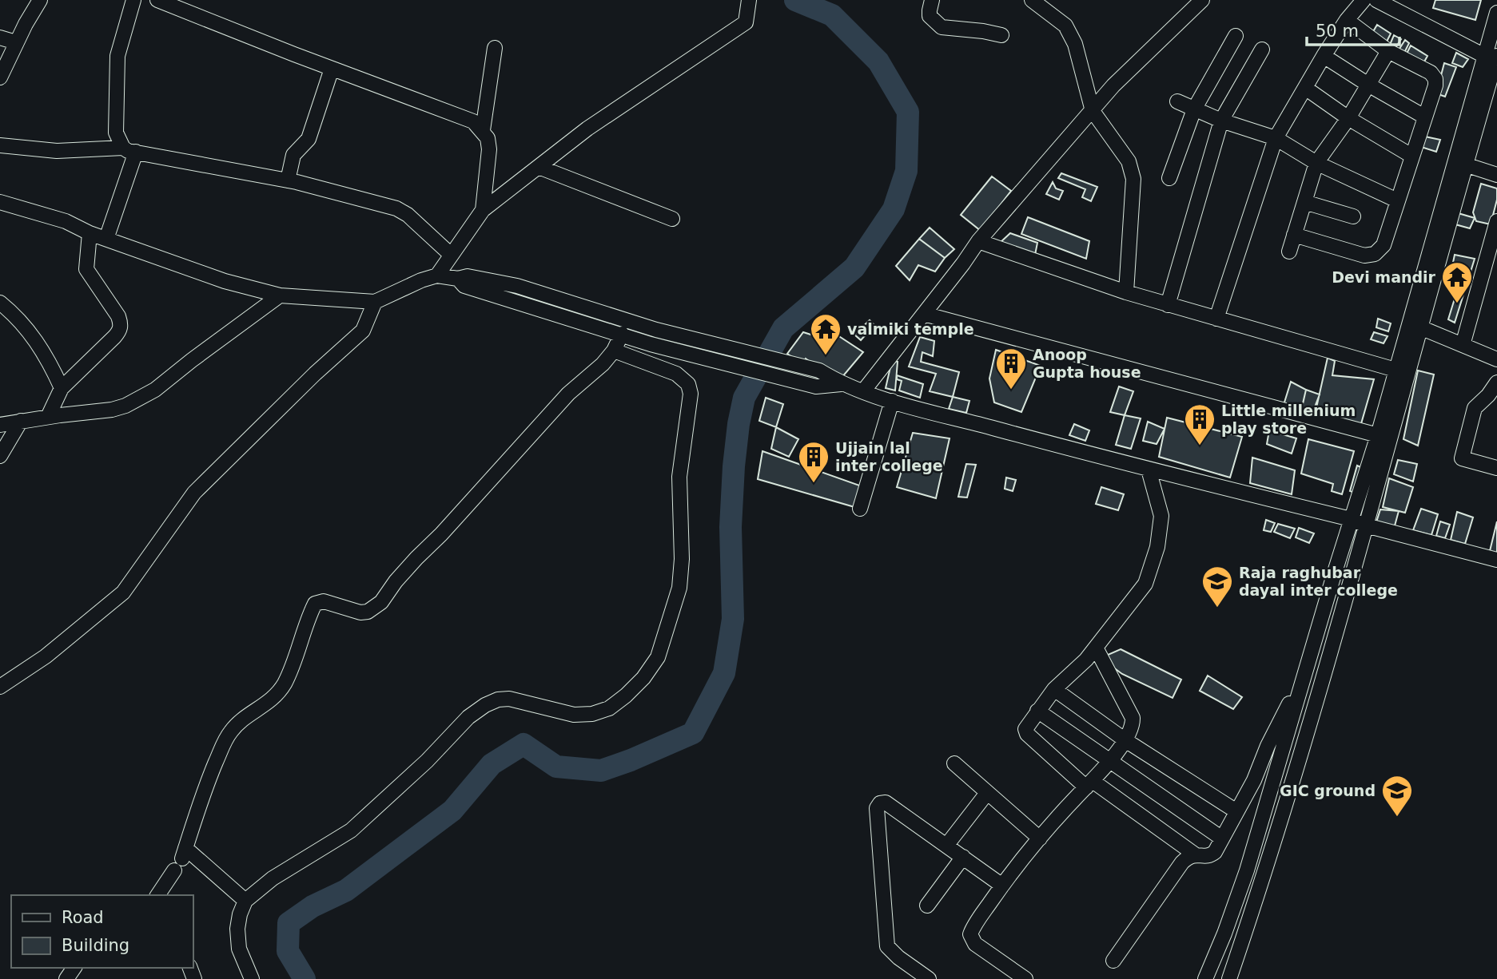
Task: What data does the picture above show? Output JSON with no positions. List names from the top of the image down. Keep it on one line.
{"places":{"temple":["Devi mandir","valmiki temple"],"building":["Anoop Gupta house","Little millenium play store","Ujjain lal inter college"],"school or university":["Raja raghubar dayal inter college","GIC ground"]},"legend":["Road","Building"],"scale_bar":"50 m"}
